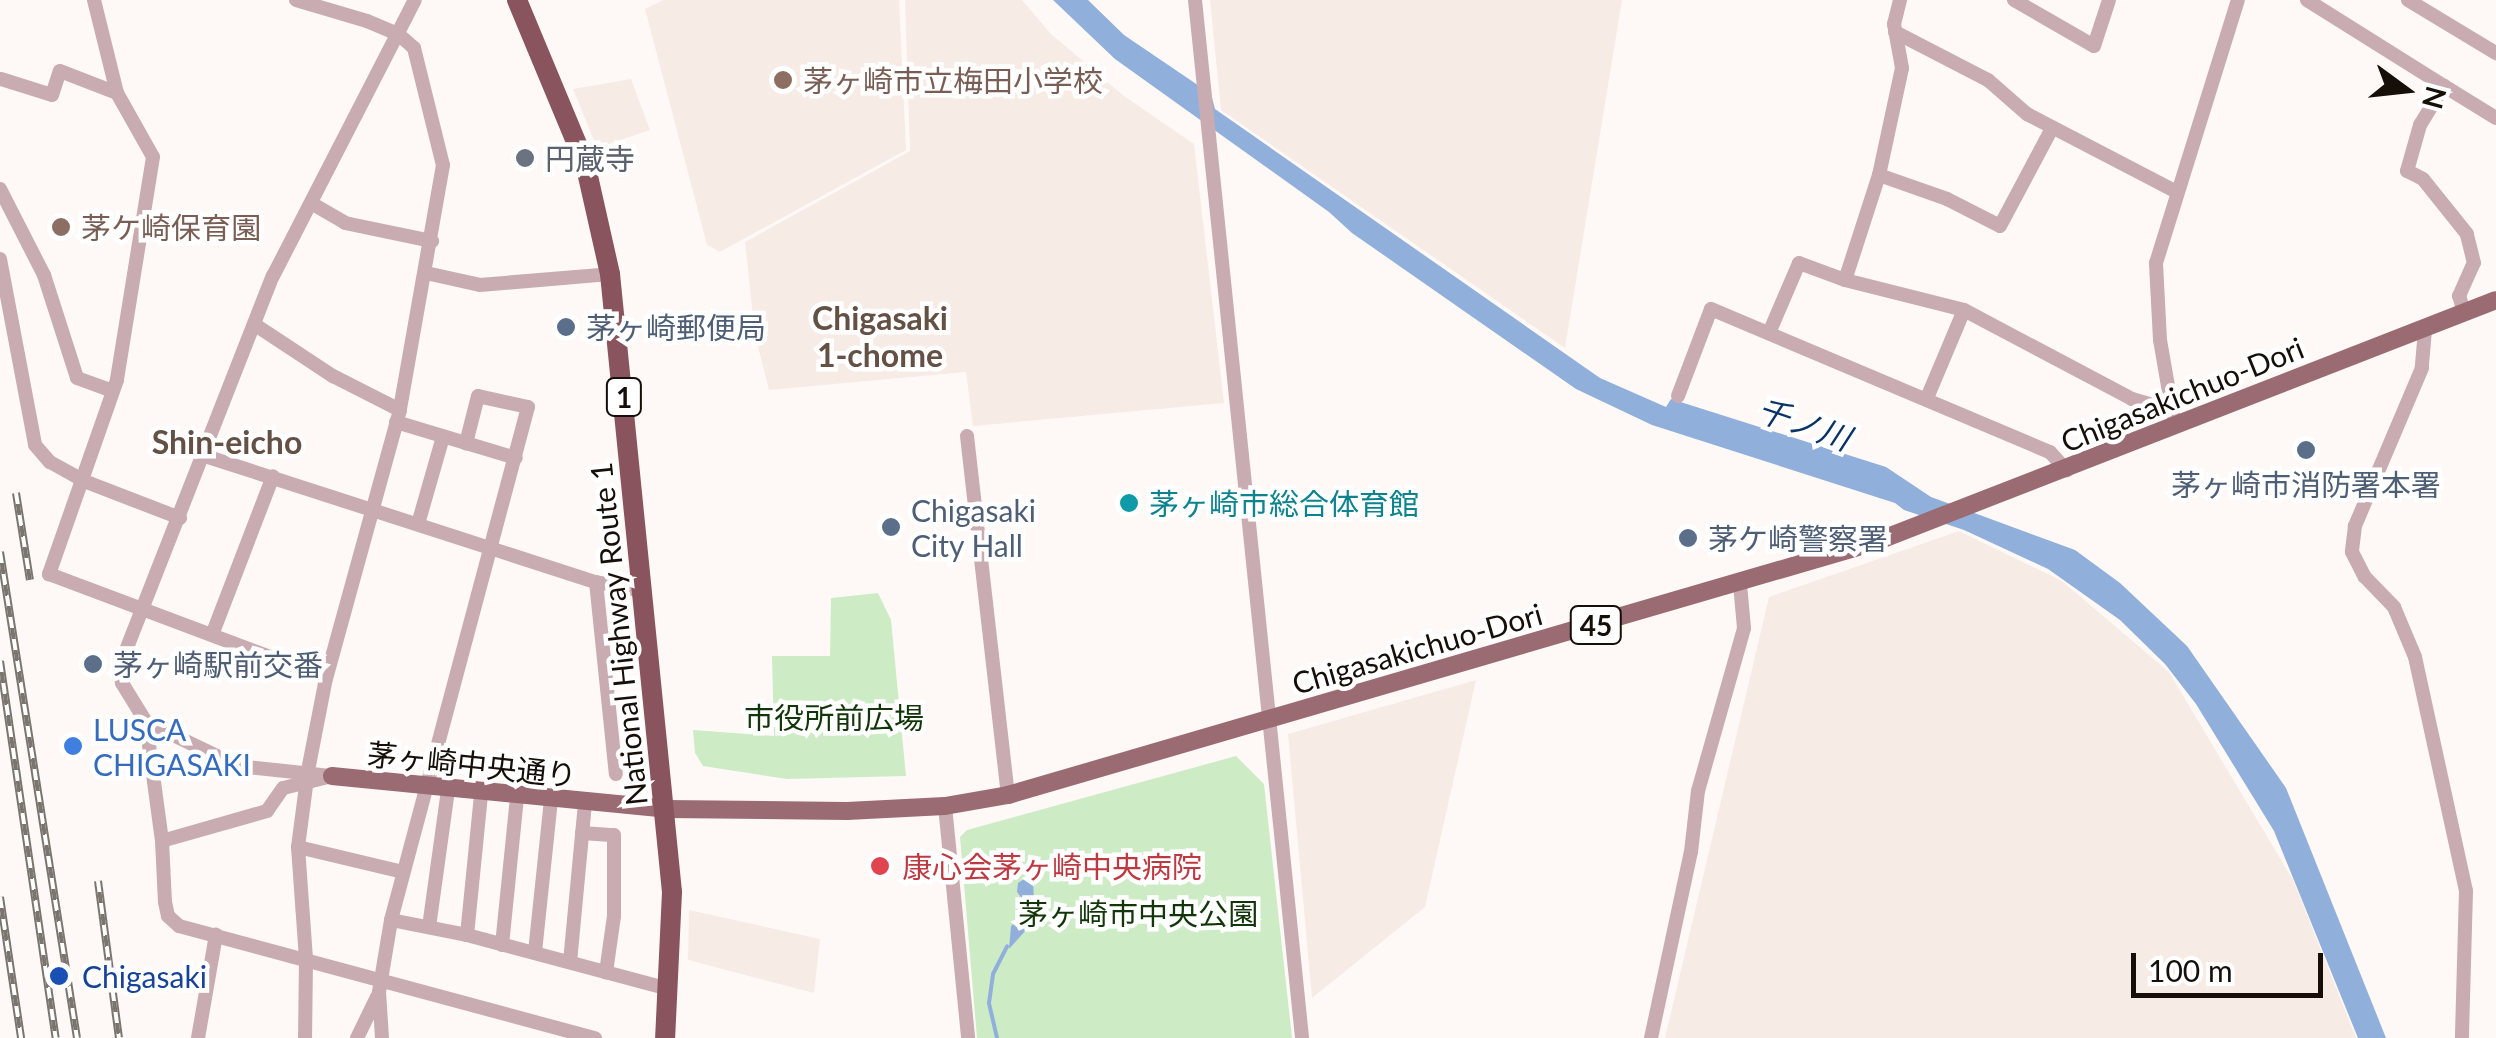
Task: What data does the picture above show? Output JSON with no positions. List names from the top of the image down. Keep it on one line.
{"streets":{"highway":["1","National Highway Route 1"],"main road":["Chigasakichuo-Dori","45","茅ヶ崎中央通り"]},"crossings":[["Chigasakichuo-Dori","National Highway Route 1"],["Chigasakichuo-Dori","茅ヶ崎中央通り"],["National Highway Route 1","茅ヶ崎中央通り"]],"districts":["Chigasaki 1-chome","Shin-eicho"],"water":["千ノ川"],"parks":["市役所前広場","茅ヶ崎市中央公園"],"places":["茅ヶ崎市立梅田小学校","円蔵寺","茅ケ崎保育園","茅ヶ崎郵便局","茅ヶ崎市消防署本署","茅ヶ崎市総合体育館","Chigasaki City Hall","茅ケ崎警察署","茅ヶ崎駅前交番","LUSCA CHIGASAKI","康心会茅ヶ崎中央病院","Chigasaki"],"scale_bar":"100 m","north":"right"}
